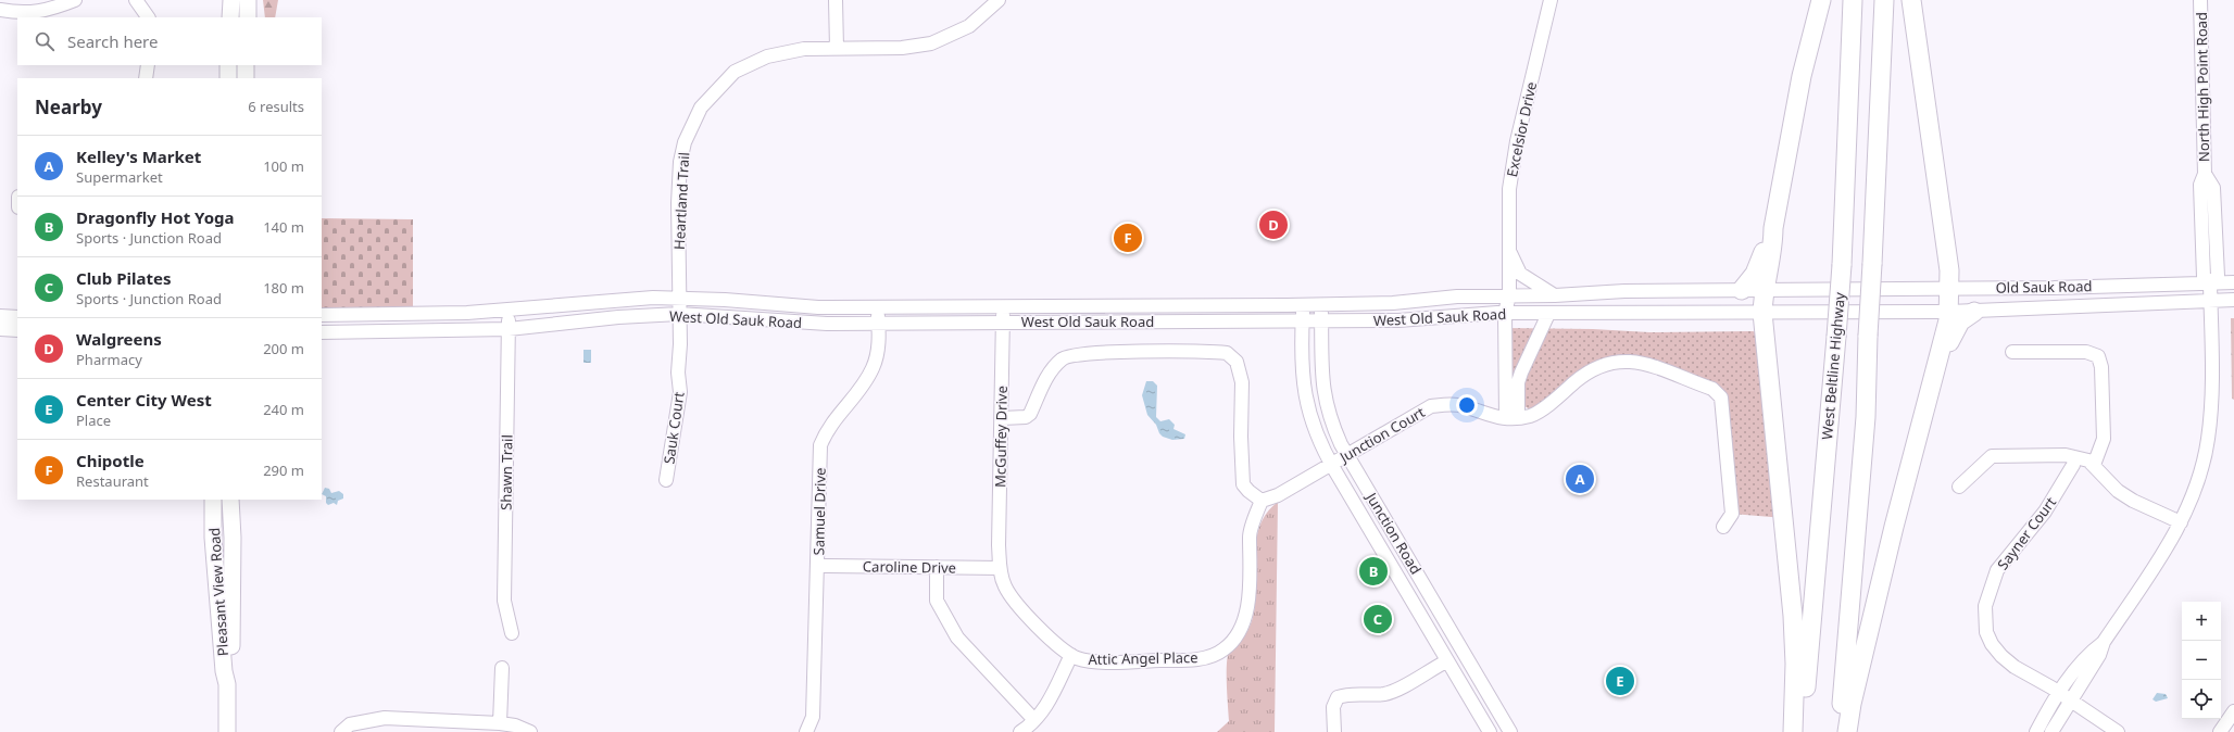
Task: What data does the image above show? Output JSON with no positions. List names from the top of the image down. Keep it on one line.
{"streets":{"highway":["West Beltline Highway"],"main road":["Pleasant View Road"],"street":["North High Point Road","Excelsior Drive","Heartland Trail","Old Sauk Road","West Old Sauk Road","Sauk Court","Junction Court","McGuffey Drive","Shawn Trail","Samuel Drive","Junction Road","Sayner Court","Caroline Drive","Attic Angel Place"]},"crossings":[["North High Point Road","Old Sauk Road"],["North High Point Road","Sayner Court"],["Excelsior Drive","West Old Sauk Road"],["Excelsior Drive","Junction Court"],["Heartland Trail","West Old Sauk Road"],["Heartland Trail","Sauk Court"],["Old Sauk Road","West Old Sauk Road"],["West Old Sauk Road","Sauk Court"],["West Old Sauk Road","McGuffey Drive"],["West Old Sauk Road","Shawn Trail"],["West Old Sauk Road","Samuel Drive"],["West Old Sauk Road","Junction Road"],["Junction Court","Junction Road"],["McGuffey Drive","Caroline Drive"],["McGuffey Drive","Attic Angel Place"],["Samuel Drive","Caroline Drive"],["Caroline Drive","Attic Angel Place"]],"page":{"search":"Search here","heading":["Nearby","6 results"],"list":[{"mark":"A","name":"Kelley's Market","note":"Supermarket","value":"100 m"},{"mark":"B","name":"Dragonfly Hot Yoga","note":"Sports · Junction Road","value":"140 m"},{"mark":"C","name":"Club Pilates","note":"Sports · Junction Road","value":"180 m"},{"mark":"D","name":"Walgreens","note":"Pharmacy","value":"200 m"},{"mark":"E","name":"Center City West","note":"Place","value":"240 m"},{"mark":"F","name":"Chipotle","note":"Restaurant","value":"290 m"}],"pins":["D","F","A","B","C","E"],"map_buttons":["+","−"]}}
